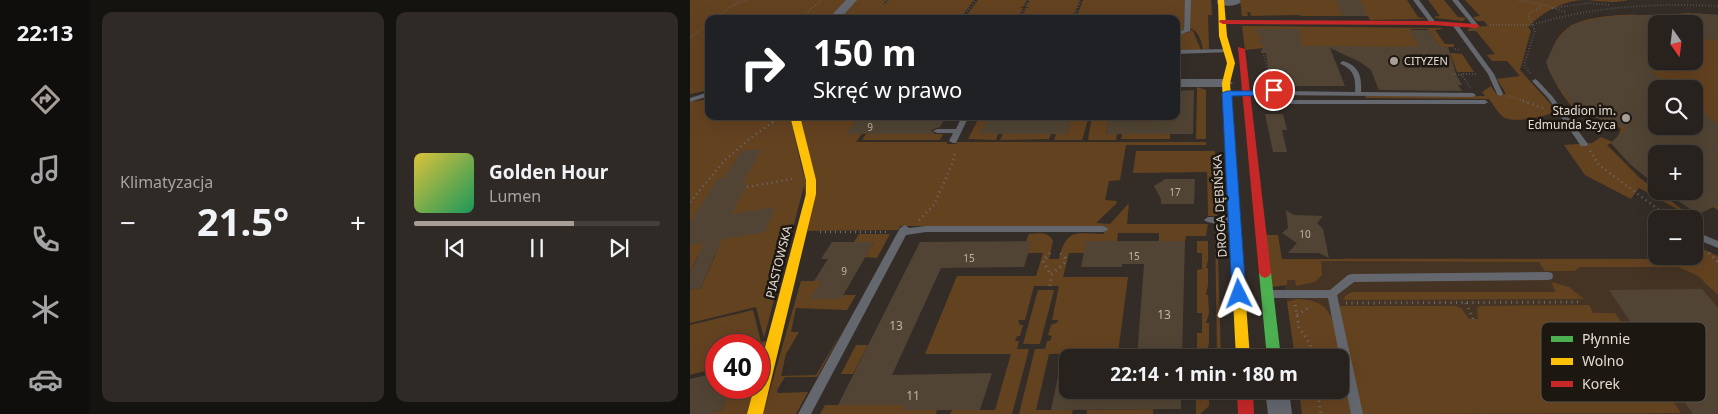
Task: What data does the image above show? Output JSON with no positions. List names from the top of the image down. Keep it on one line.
{"streets":{"street":["DROGA DĘBIŃSKA","PIASTOWSKA"]},"places":["CITYZEN","Stadion im. Edmunda Szyca"],"house_numbers":["9","17","10","15","15","9","13","13","11"],"legend":["Płynnie","Wolno","Korek"],"north":"bottom","page":{"tabs":"22:13","tile":"Klimatyzacja","map_buttons":["+","−"],"turn":["150 m","Skręć w prawo"],"song":["Golden Hour","Lumen"],"heat":["−","21.5°","+"],"limit":"40","trip":"22:14 · 1 min · 180 m"}}
